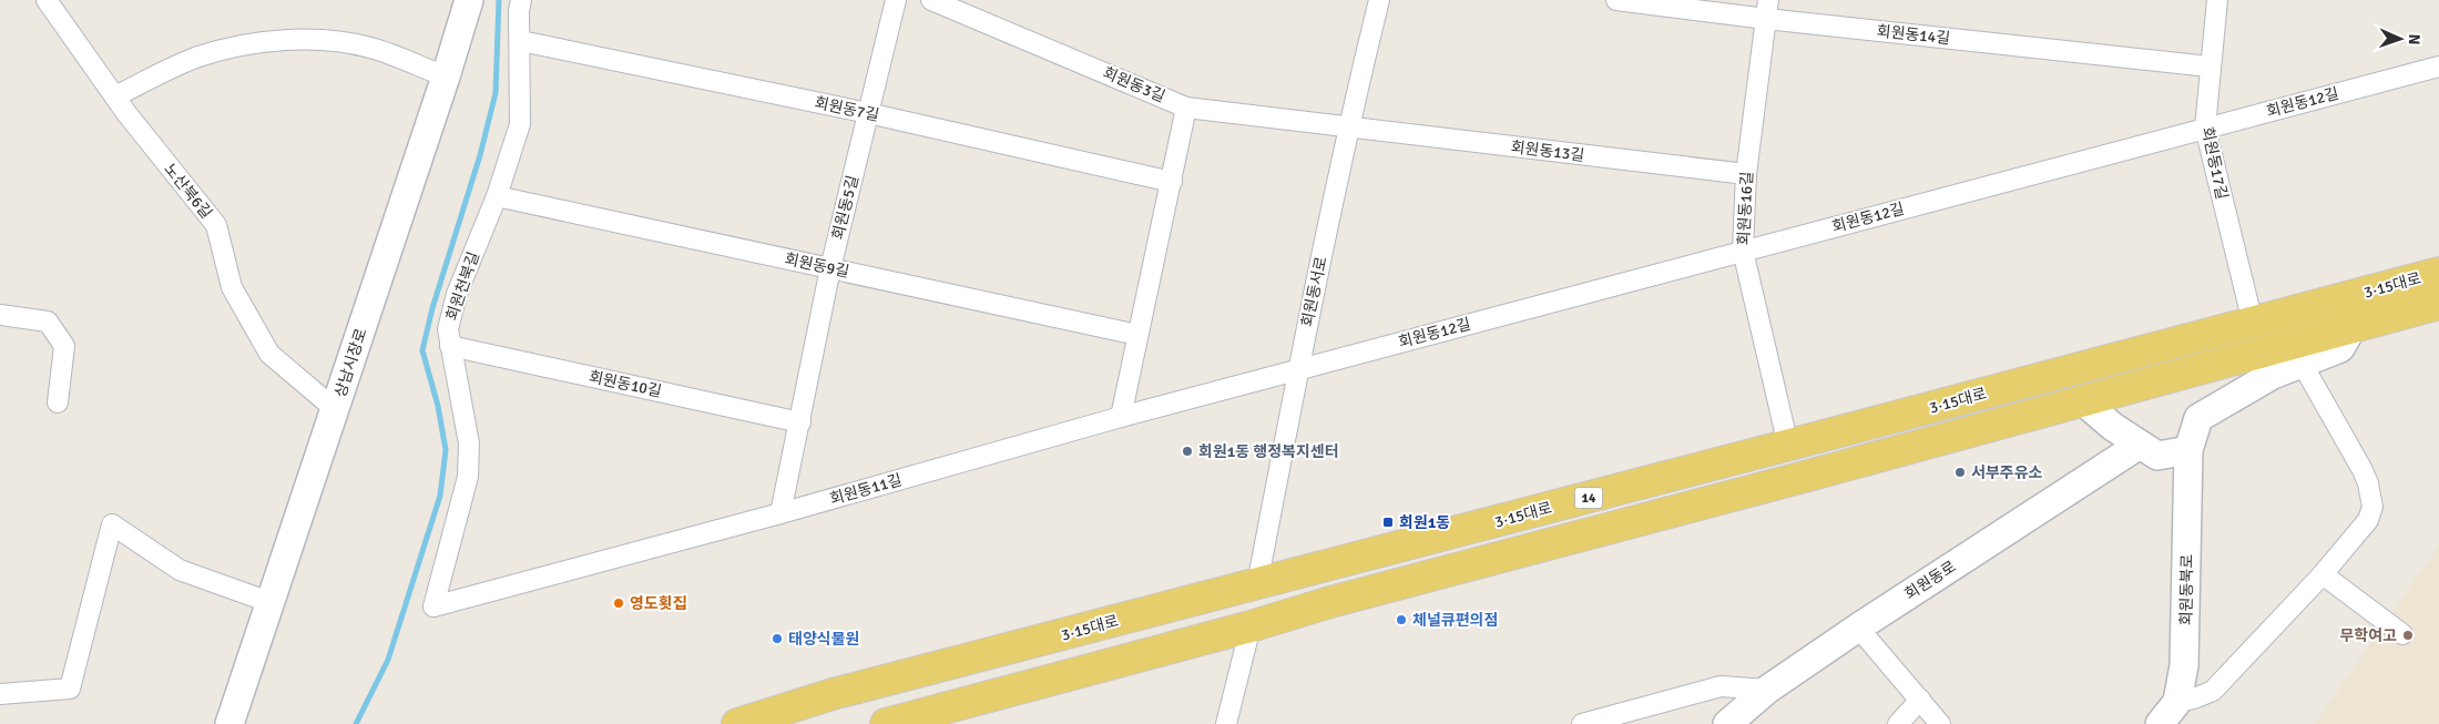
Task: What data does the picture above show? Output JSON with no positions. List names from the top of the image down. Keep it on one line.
{"streets":{"main road":["3·15대로","상남시장로","14","회원동로","회원동북로"],"street":["회원동14길","회원동3길","회원동12길","회원동7길","회원동13길","회원동17길","노산북6길","회원동5길","회원동16길","회원동9길","회원천북길","회원동서로","회원동10길","회원동11길"]},"crossings":[["회원동14길","회원동17길"],["회원동14길","회원동16길"],["회원동3길","회원동13길"],["회원동3길","회원동서로"],["회원동12길","회원동17길"],["회원동12길","회원동16길"],["회원동12길","회원동서로"],["회원동12길","회원동11길"],["회원동7길","회원동5길"],["회원동7길","회원천북길"],["회원동13길","회원동16길"],["회원동13길","회원동서로"],["회원동17길","3·15대로"],["노산북6길","상남시장로"],["회원동5길","회원동9길"],["회원동5길","회원동10길"],["회원동5길","회원동11길"],["회원동16길","3·15대로"],["회원동9길","회원천북길"],["3·15대로","회원동서로"],["3·15대로","회원동북로"],["회원천북길","회원동10길"],["회원천북길","회원동11길"],["회원동서로","회원동11길"]],"places":{"other":["회원1동 행정복지센터","서부주유소","영도횟집","체널큐편의점","무학여고","태양식물원"],"transit":["회원1동"]},"north":"right"}
